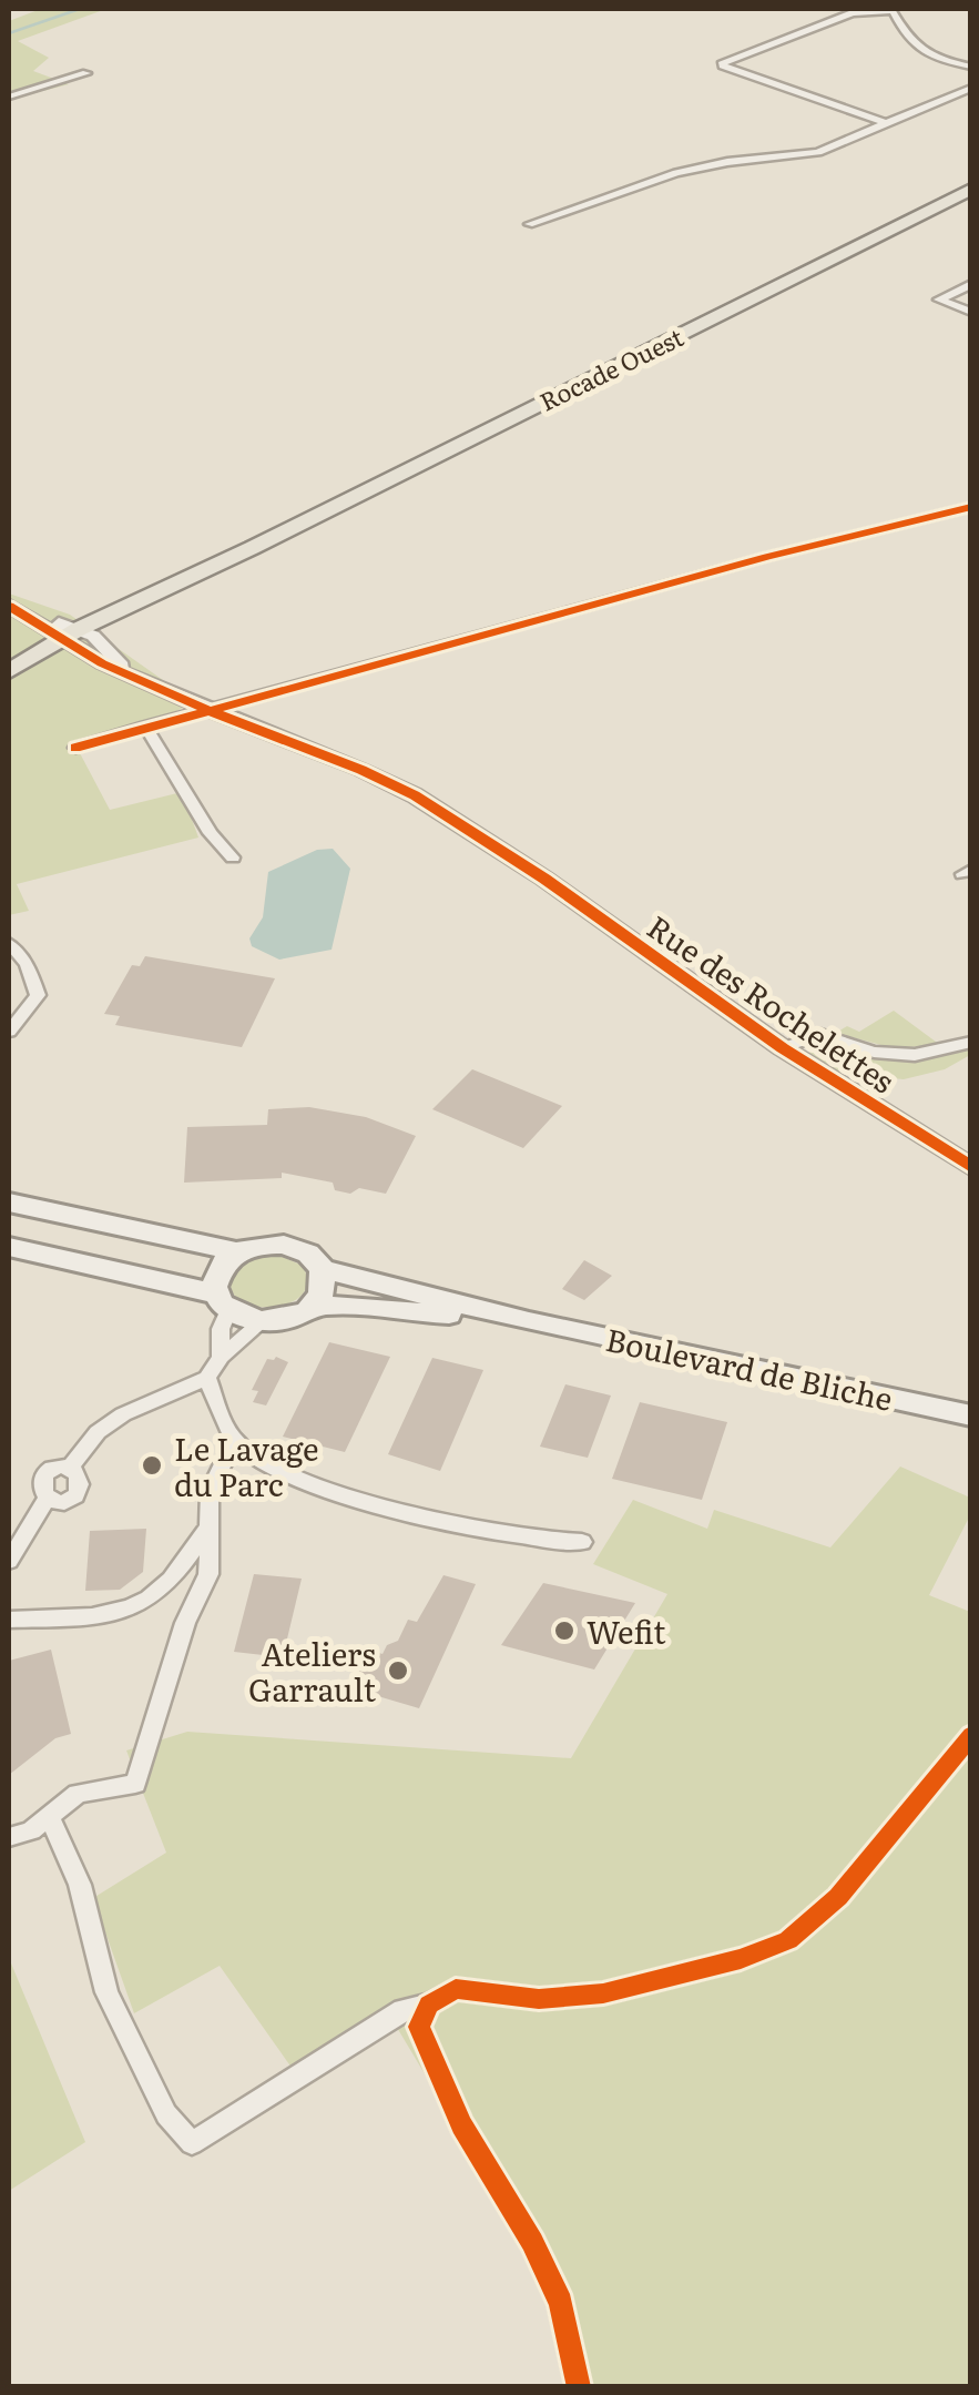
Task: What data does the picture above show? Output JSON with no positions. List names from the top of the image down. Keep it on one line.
{"streets":{"main road":["Rocade Ouest","Boulevard de Bliche"],"street":["Rue des Rochelettes"]},"crossings":[["Rocade Ouest","Rue des Rochelettes"]],"places":["Le Lavage du Parc","Wefit","Ateliers Garrault"]}
